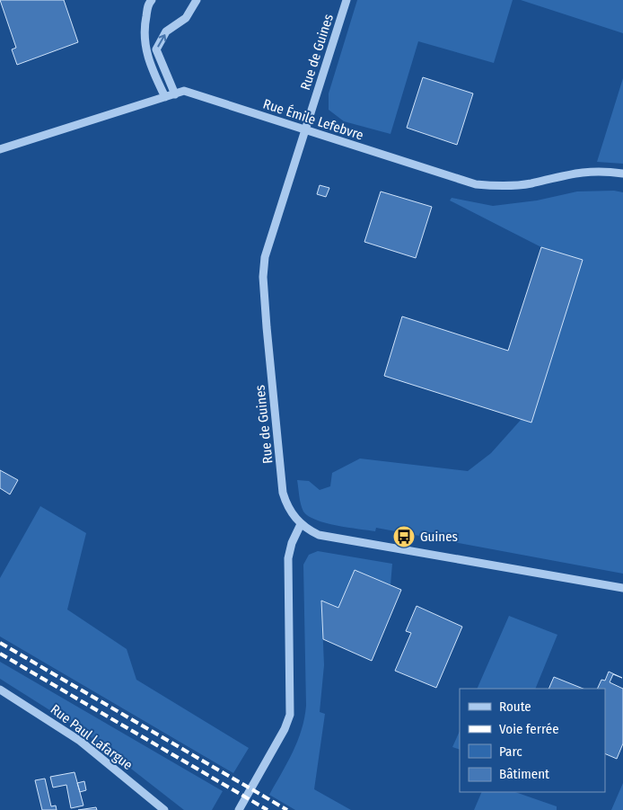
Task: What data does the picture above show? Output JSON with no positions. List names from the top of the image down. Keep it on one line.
{"streets":{"street":["Rue de Guines","Rue Émile Lefebvre","Rue Paul Lafargue"]},"crossings":[["Rue de Guines","Rue Émile Lefebvre"]],"places":{"bus stop":["Guines"]},"legend":["Route","Voie ferrée","Parc","Bâtiment"]}
